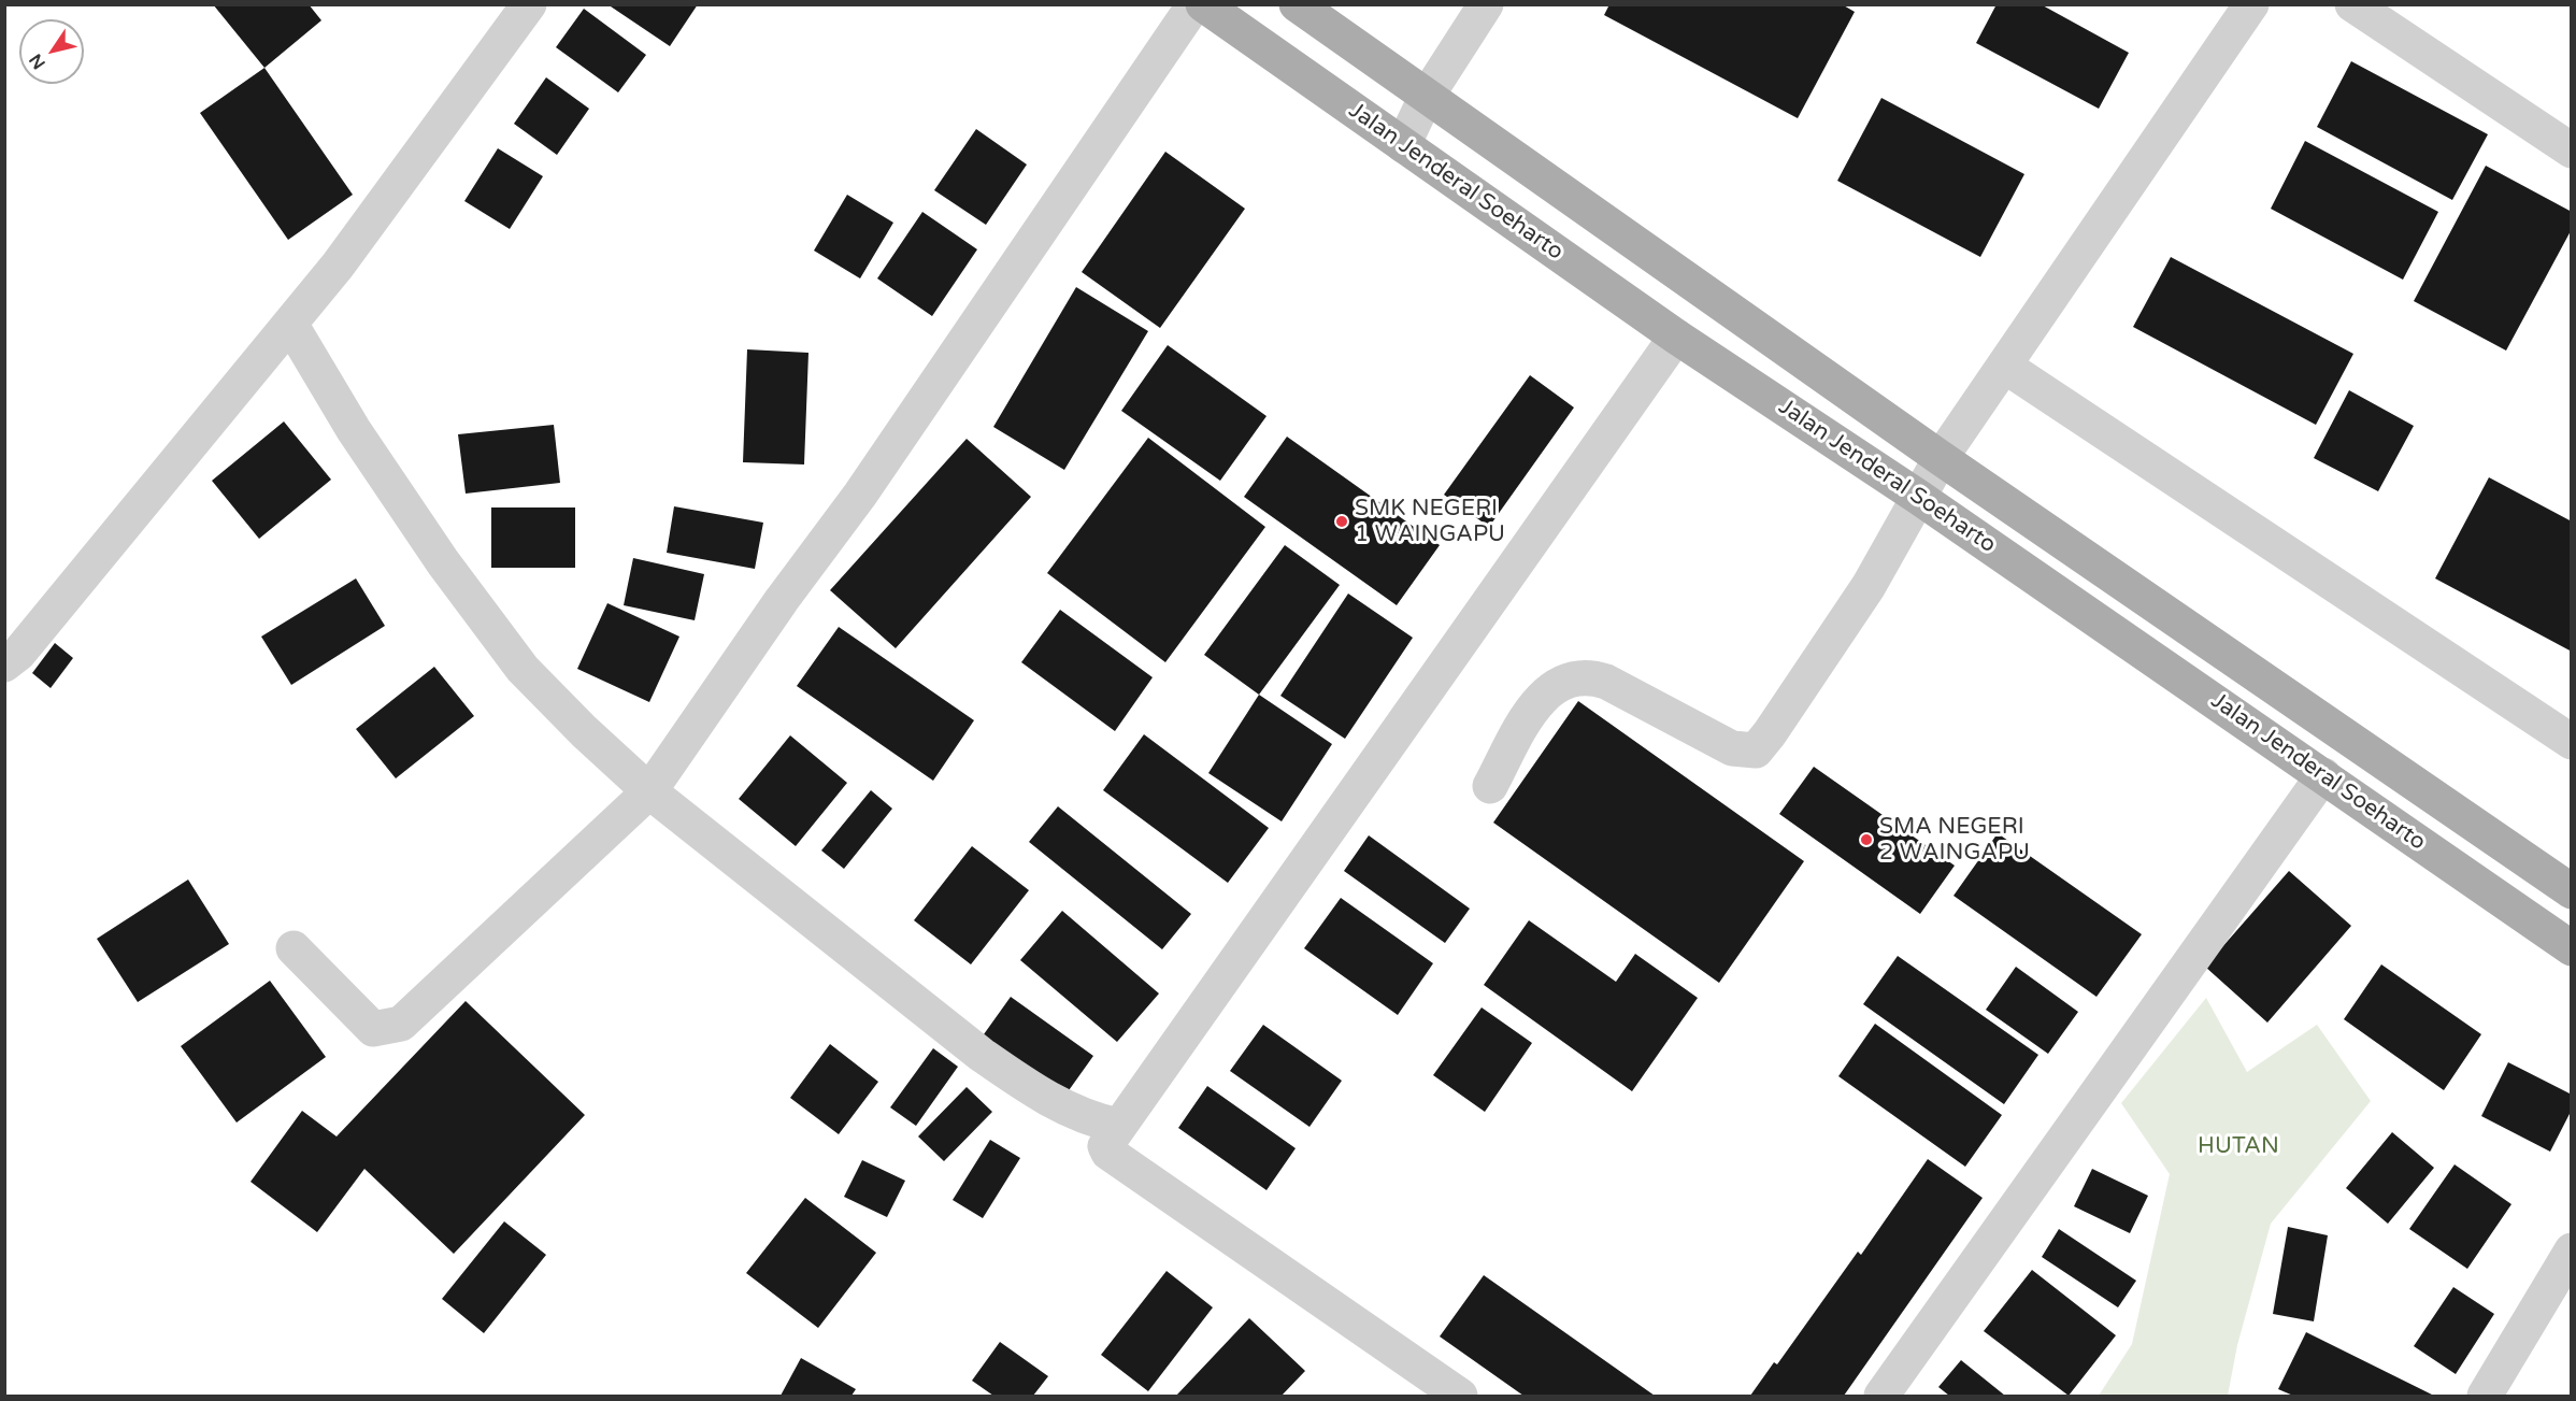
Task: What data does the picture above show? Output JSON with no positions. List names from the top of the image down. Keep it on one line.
{"streets":{"main road":["Jalan Jenderal Soeharto"]},"parks":["HUTAN"],"places":["SMK NEGERI 1 WAINGAPU","SMA NEGERI 2 WAINGAPU"],"north":"bottom left"}
